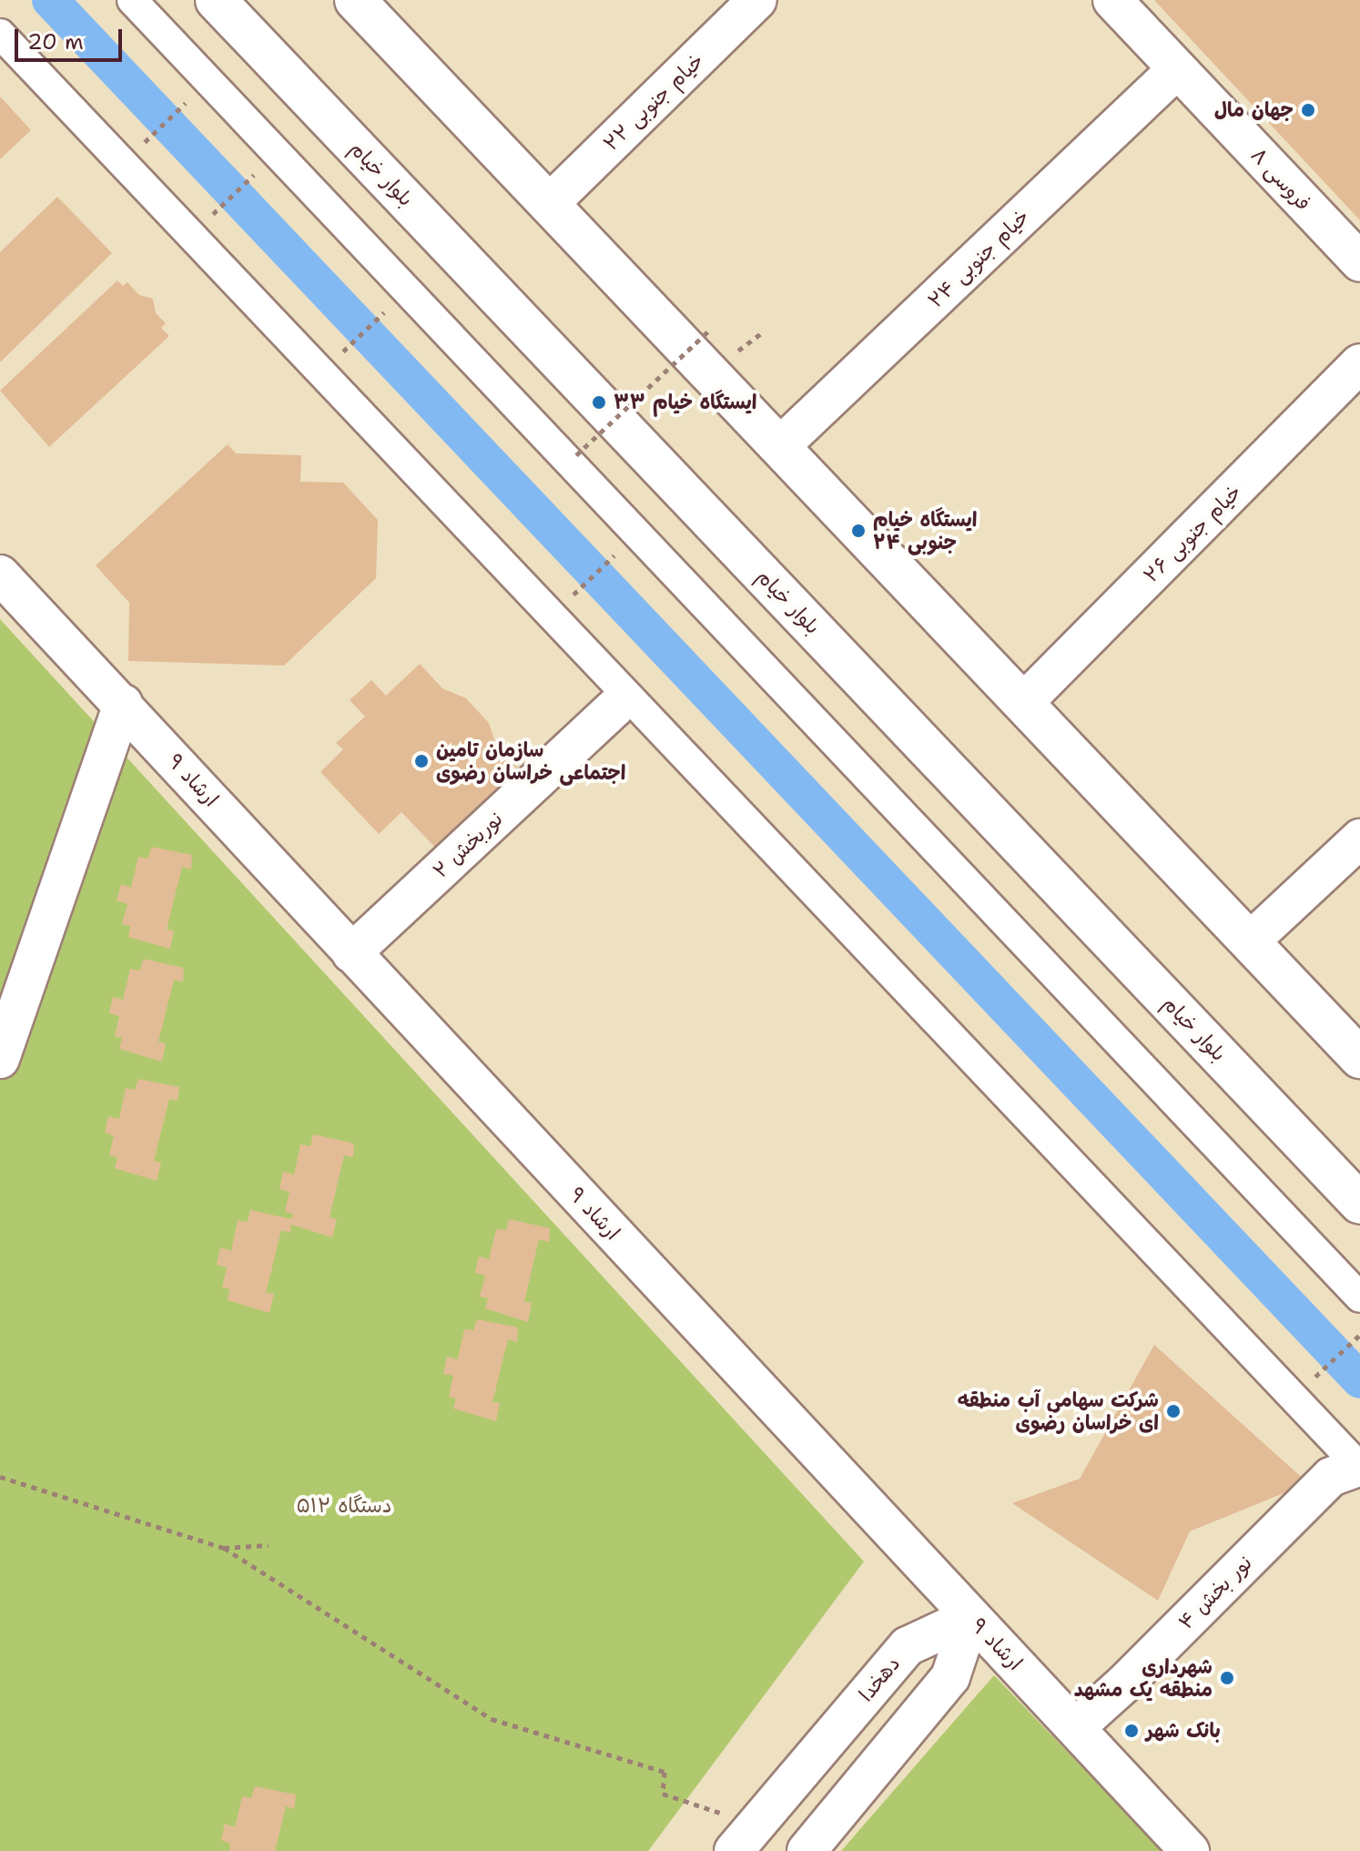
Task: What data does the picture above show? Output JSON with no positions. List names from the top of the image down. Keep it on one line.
{"streets":{"main road":["بلوار خیام"],"street":["خیام جنوبی ۲۲","فروسی ۸","خیام جنوبی ۲۴","خیام جنوبی ۲۶","ارشاد ۹","نوربخش ۲","نور بخش ۴","دهخدا"]},"crossings":[["فروسی ۸","خیام جنوبی ۲۴"],["ارشاد ۹","نوربخش ۲"],["ارشاد ۹","نور بخش ۴"],["ارشاد ۹","دهخدا"]],"parks":["۵۱۲ دستگاه"],"places":["جهان مال","ایستگاه خیام ۳۳","ایستگاه خیام جنوبی ۲۴","سازمان تامین اجتماعی خراسان رضوی","شرکت سهامی آب منطقه ای خراسان رضوی","شهرداری منطقه یک مشهد","بانک شهر"],"scale_bar":"20 m"}
